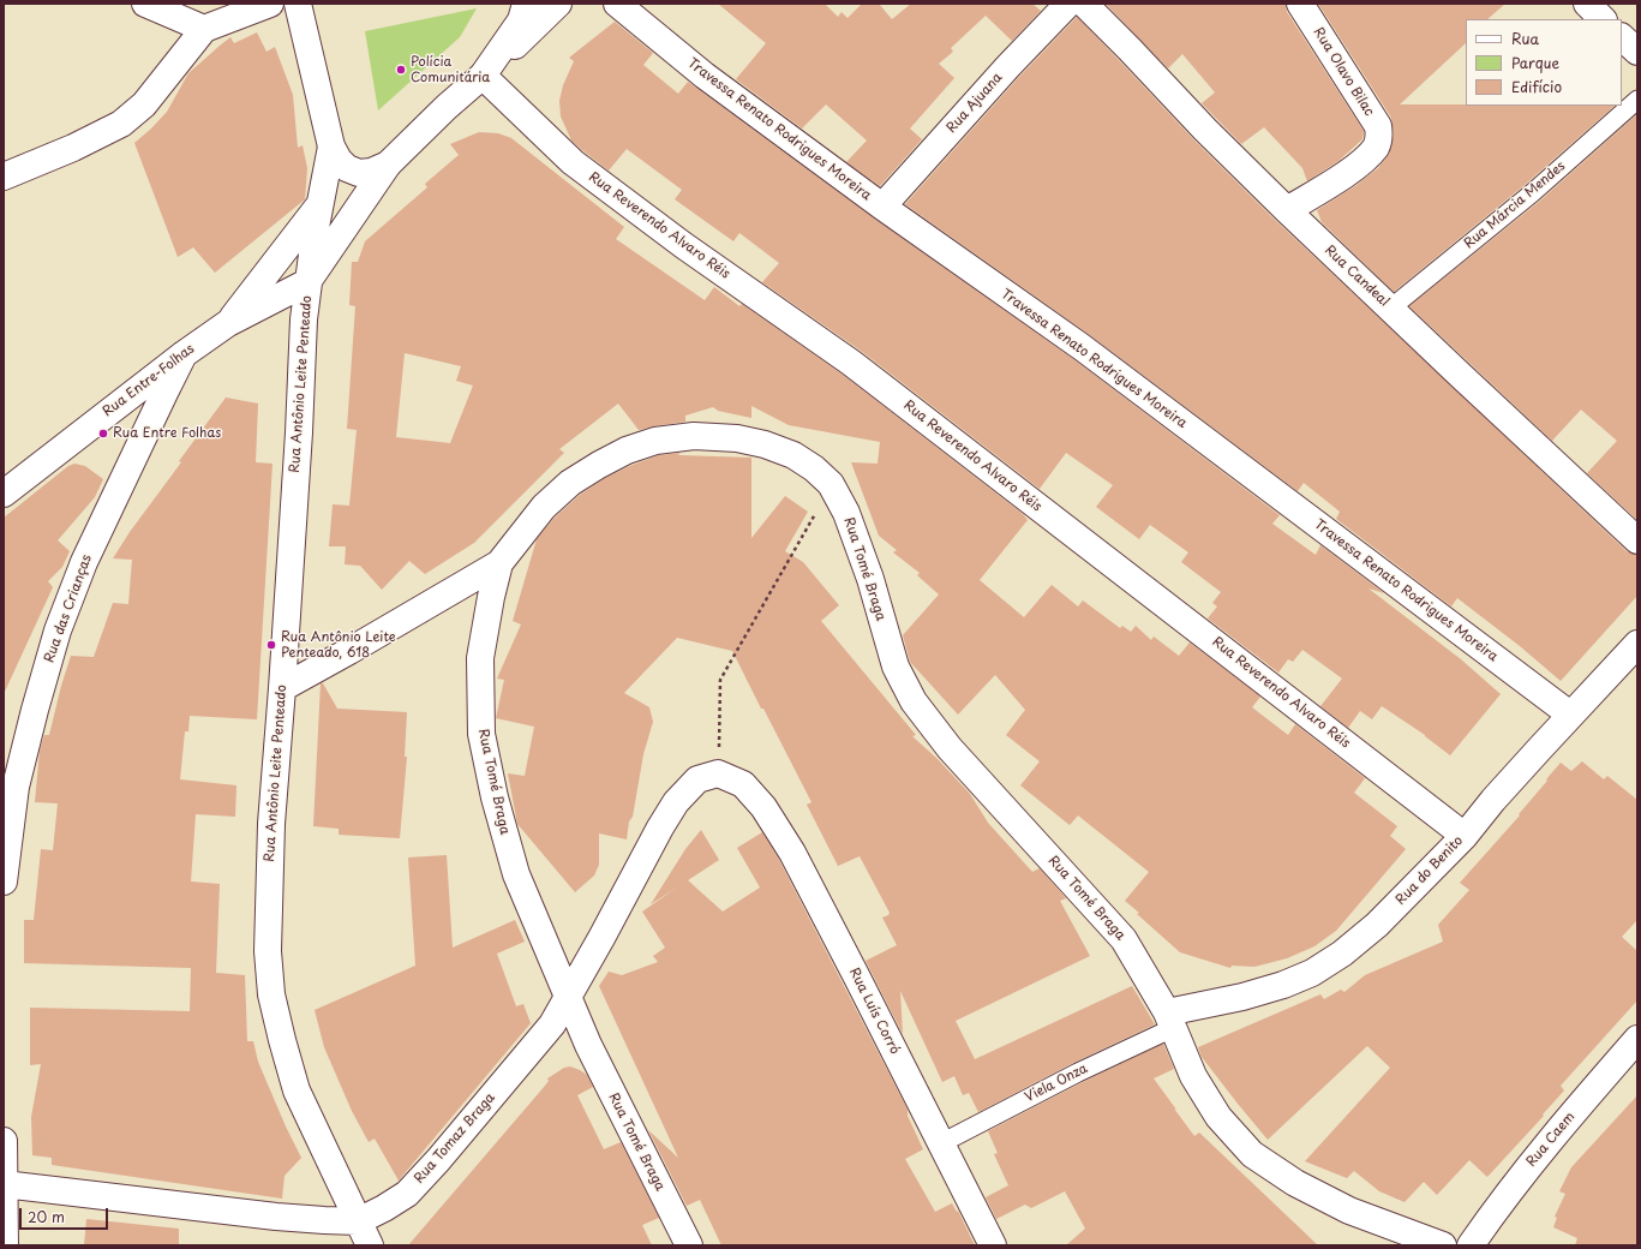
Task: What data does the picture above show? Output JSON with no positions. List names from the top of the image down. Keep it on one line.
{"streets":{"street":["Rua Olavo Bilac","Rua Ajuana","Travessa Renato Rodrigues Moreira","Rua Reverendo Alvaro Réis","Rua Candeal","Rua Entre-Folhas","Rua Antônio Leite Penteado","Rua Tomé Braga","Rua das Crianças","Rua do Benito","Rua Luís Corró","Rua Tomaz Braga","Rua Caem"],"lane":["Rua Márcia Mendes","Viela Onza"]},"crossings":[["Rua Olavo Bilac","Rua Candeal"],["Rua Ajuana","Travessa Renato Rodrigues Moreira"],["Travessa Renato Rodrigues Moreira","Rua do Benito"],["Rua Márcia Mendes","Rua Candeal"],["Rua Reverendo Alvaro Réis","Rua do Benito"],["Rua Entre-Folhas","Rua Antônio Leite Penteado"],["Rua Entre-Folhas","Rua das Crianças"],["Rua Antônio Leite Penteado","Rua Tomaz Braga"],["Rua Tomé Braga","Rua do Benito"],["Rua Tomé Braga","Viela Onza"],["Rua Tomé Braga","Rua Tomaz Braga"],["Rua do Benito","Viela Onza"],["Rua Luís Corró","Viela Onza"],["Rua Luís Corró","Rua Tomaz Braga"]],"places":["Polícia Comunitária","Rua Entre Folhas","Rua Antônio Leite Penteado, 618"],"legend":["Rua","Parque","Edifício"],"scale_bar":"20 m"}
